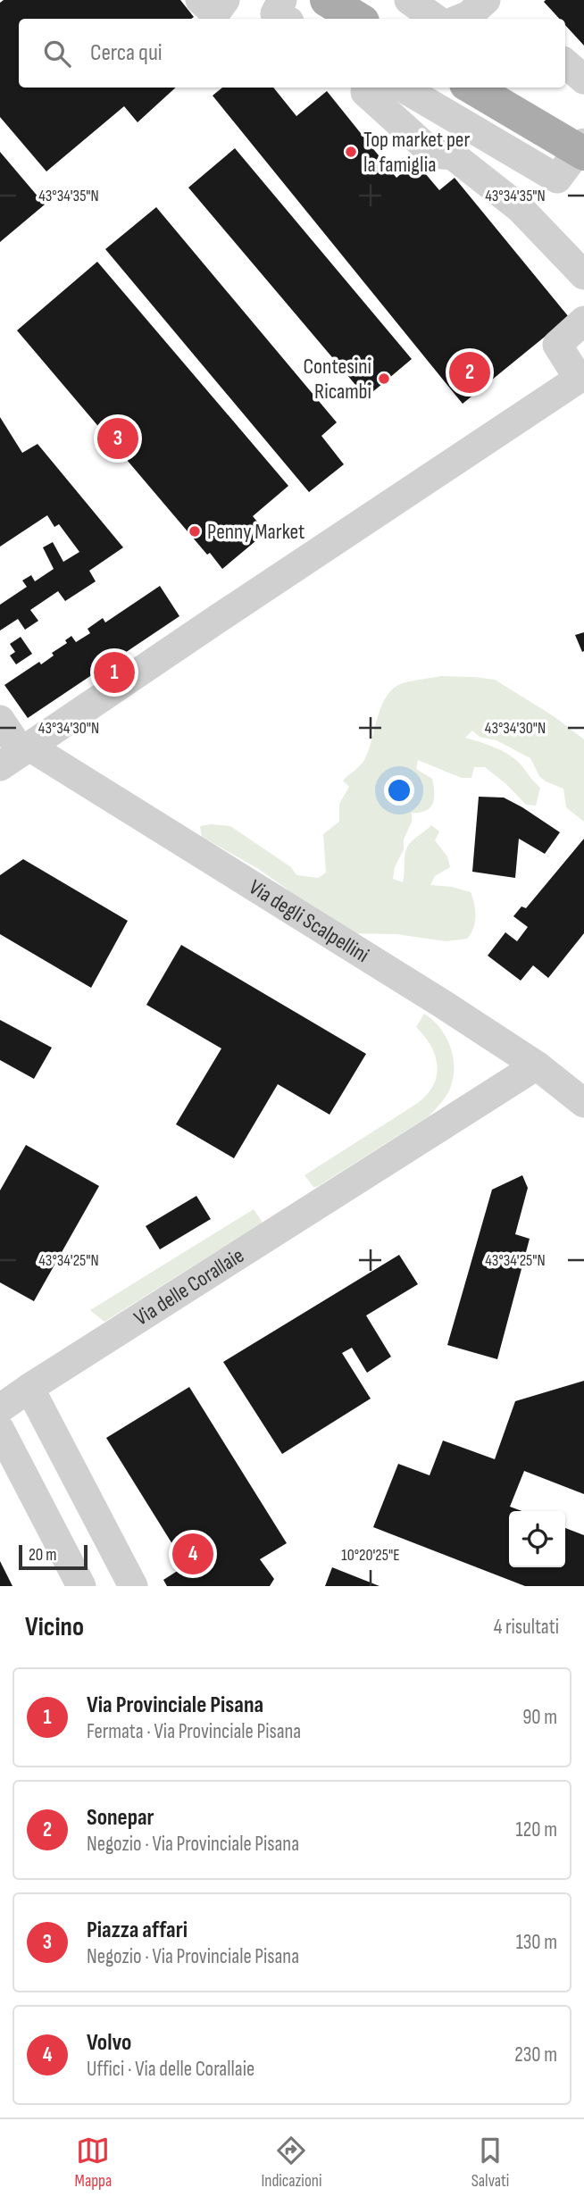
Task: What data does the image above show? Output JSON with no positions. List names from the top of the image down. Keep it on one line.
{"streets":{"street":["Via degli Scalpellini","Via delle Corallaie"]},"crossings":[["Via degli Scalpellini","Via delle Corallaie"]],"places":["Top market per la famiglia","Contesini Ricambi","Penny Market"],"scale_bar":"20 m","page":{"search":"Cerca qui","pins":["2","3","1","4"],"scale":"20 m","heading":["Vicino","4 risultati"],"list":[{"mark":"1","name":"Via Provinciale Pisana","note":"Fermata · Via Provinciale Pisana","value":"90 m"},{"mark":"2","name":"Sonepar","note":"Negozio · Via Provinciale Pisana","value":"120 m"},{"mark":"3","name":"Piazza affari","note":"Negozio · Via Provinciale Pisana","value":"130 m"},{"mark":"4","name":"Volvo","note":"Uffici · Via delle Corallaie","value":"230 m"}],"nav":["Mappa","Indicazioni","Salvati"]},"coordinates":["43°34'35\"N","43°34'30\"N","43°34'25\"N","10°20'25\"E"]}
